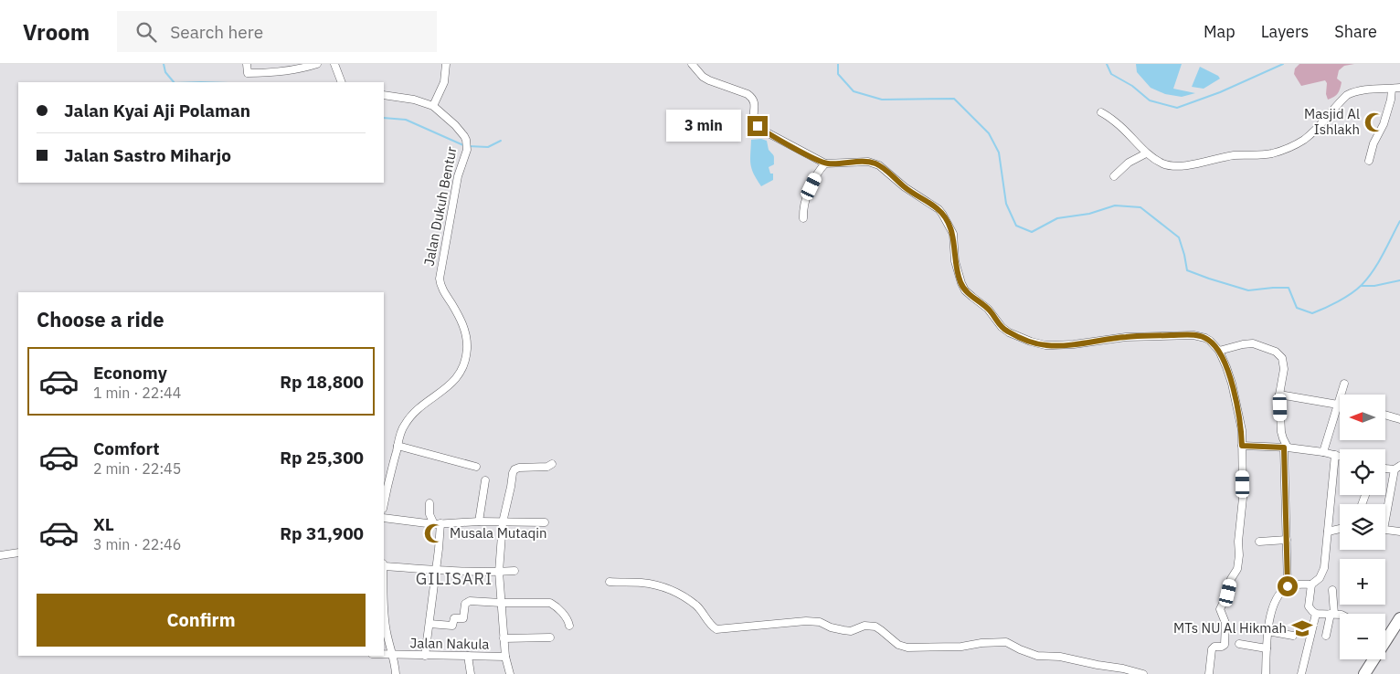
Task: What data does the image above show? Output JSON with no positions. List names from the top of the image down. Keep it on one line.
{"streets":{"street":["Jalan Dukuh Bentur","Jalan Nakula"]},"districts":["GILISARI"],"places":{"mosque":["Masjid Al Ishlakh","Musala Mutaqin"],"school or university":["MTs NU Al Hikmah"]},"north":"left","page":{"header":"Vroom","search":"Search here","nav":["Map","Layers","Share"],"banner":["Jalan Kyai Aji Polaman","Jalan Sastro Miharjo"],"bubble":"3 min","heading":"Choose a ride","list":[{"name":"Economy","note":"1 min · 22:44","value":"Rp 18,800"},{"name":"Comfort","note":"2 min · 22:45","value":"Rp 25,300"},{"name":"XL","note":"3 min · 22:46","value":"Rp 31,900"}],"map_buttons":["+","−"],"buttons":"Confirm"}}
